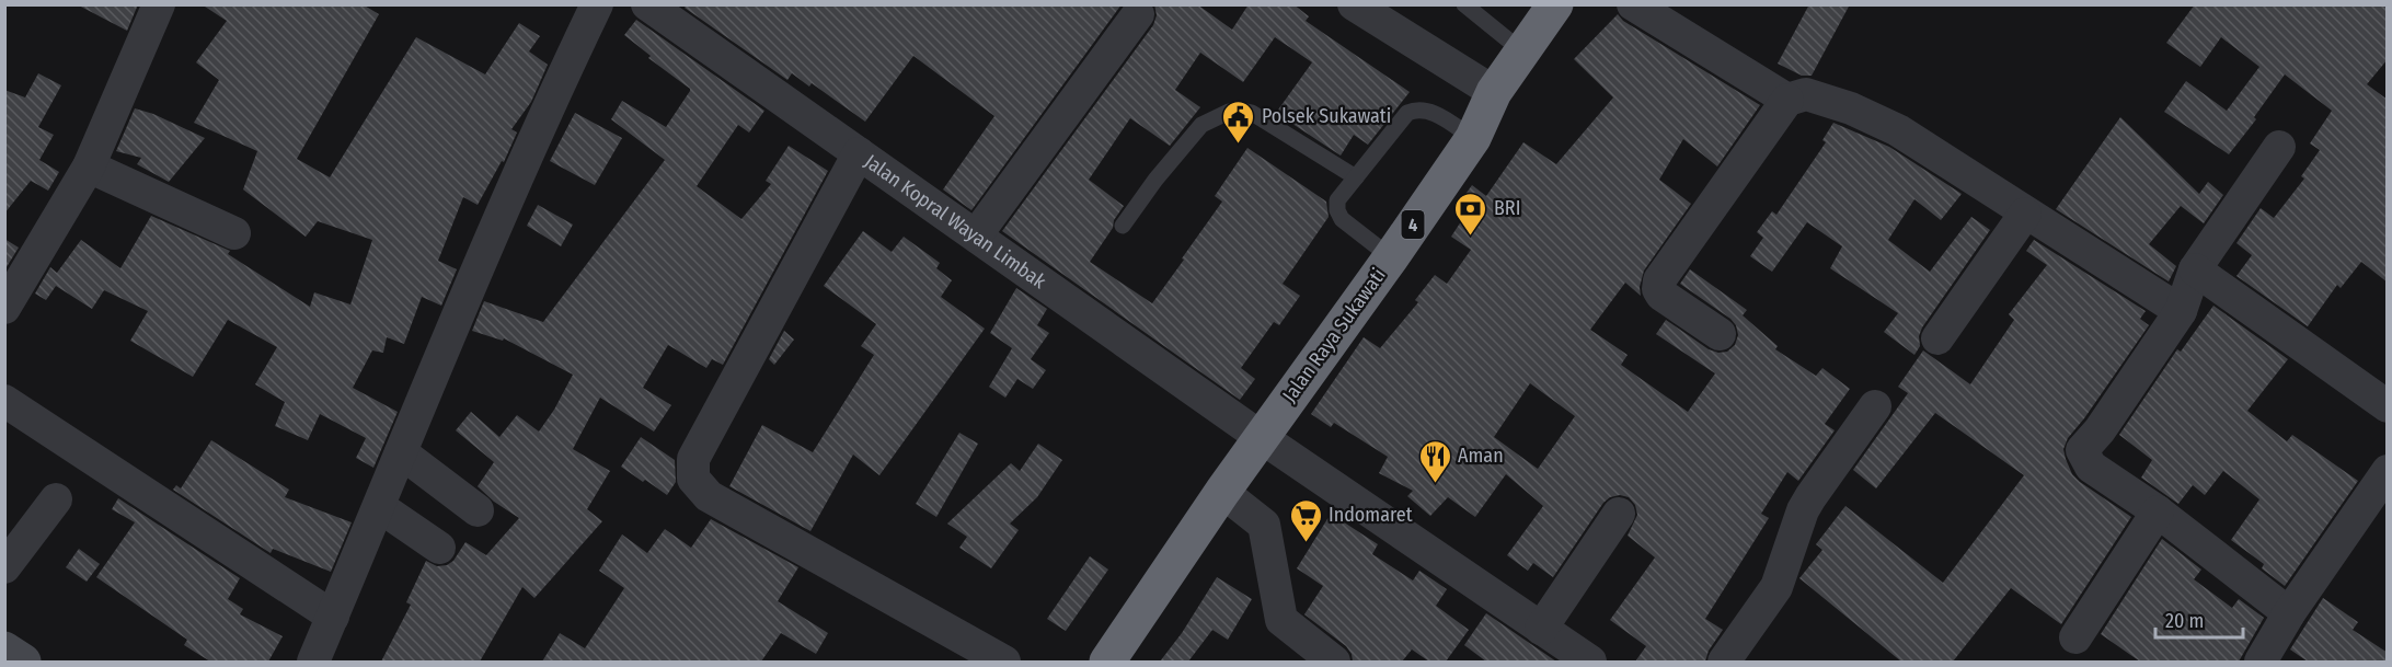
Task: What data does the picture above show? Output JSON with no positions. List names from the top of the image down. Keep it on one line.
{"streets":{"highway":["4","Jalan Raya Sukawati"],"street":["Jalan Kopral Wayan Limbak"]},"crossings":[["Jalan Kopral Wayan Limbak","Jalan Raya Sukawati"]],"places":{"public building":["Polsek Sukawati"],"bank":["BRI"],"restaurant":["Aman"],"supermarket":["Indomaret"]},"scale_bar":"20 m"}
